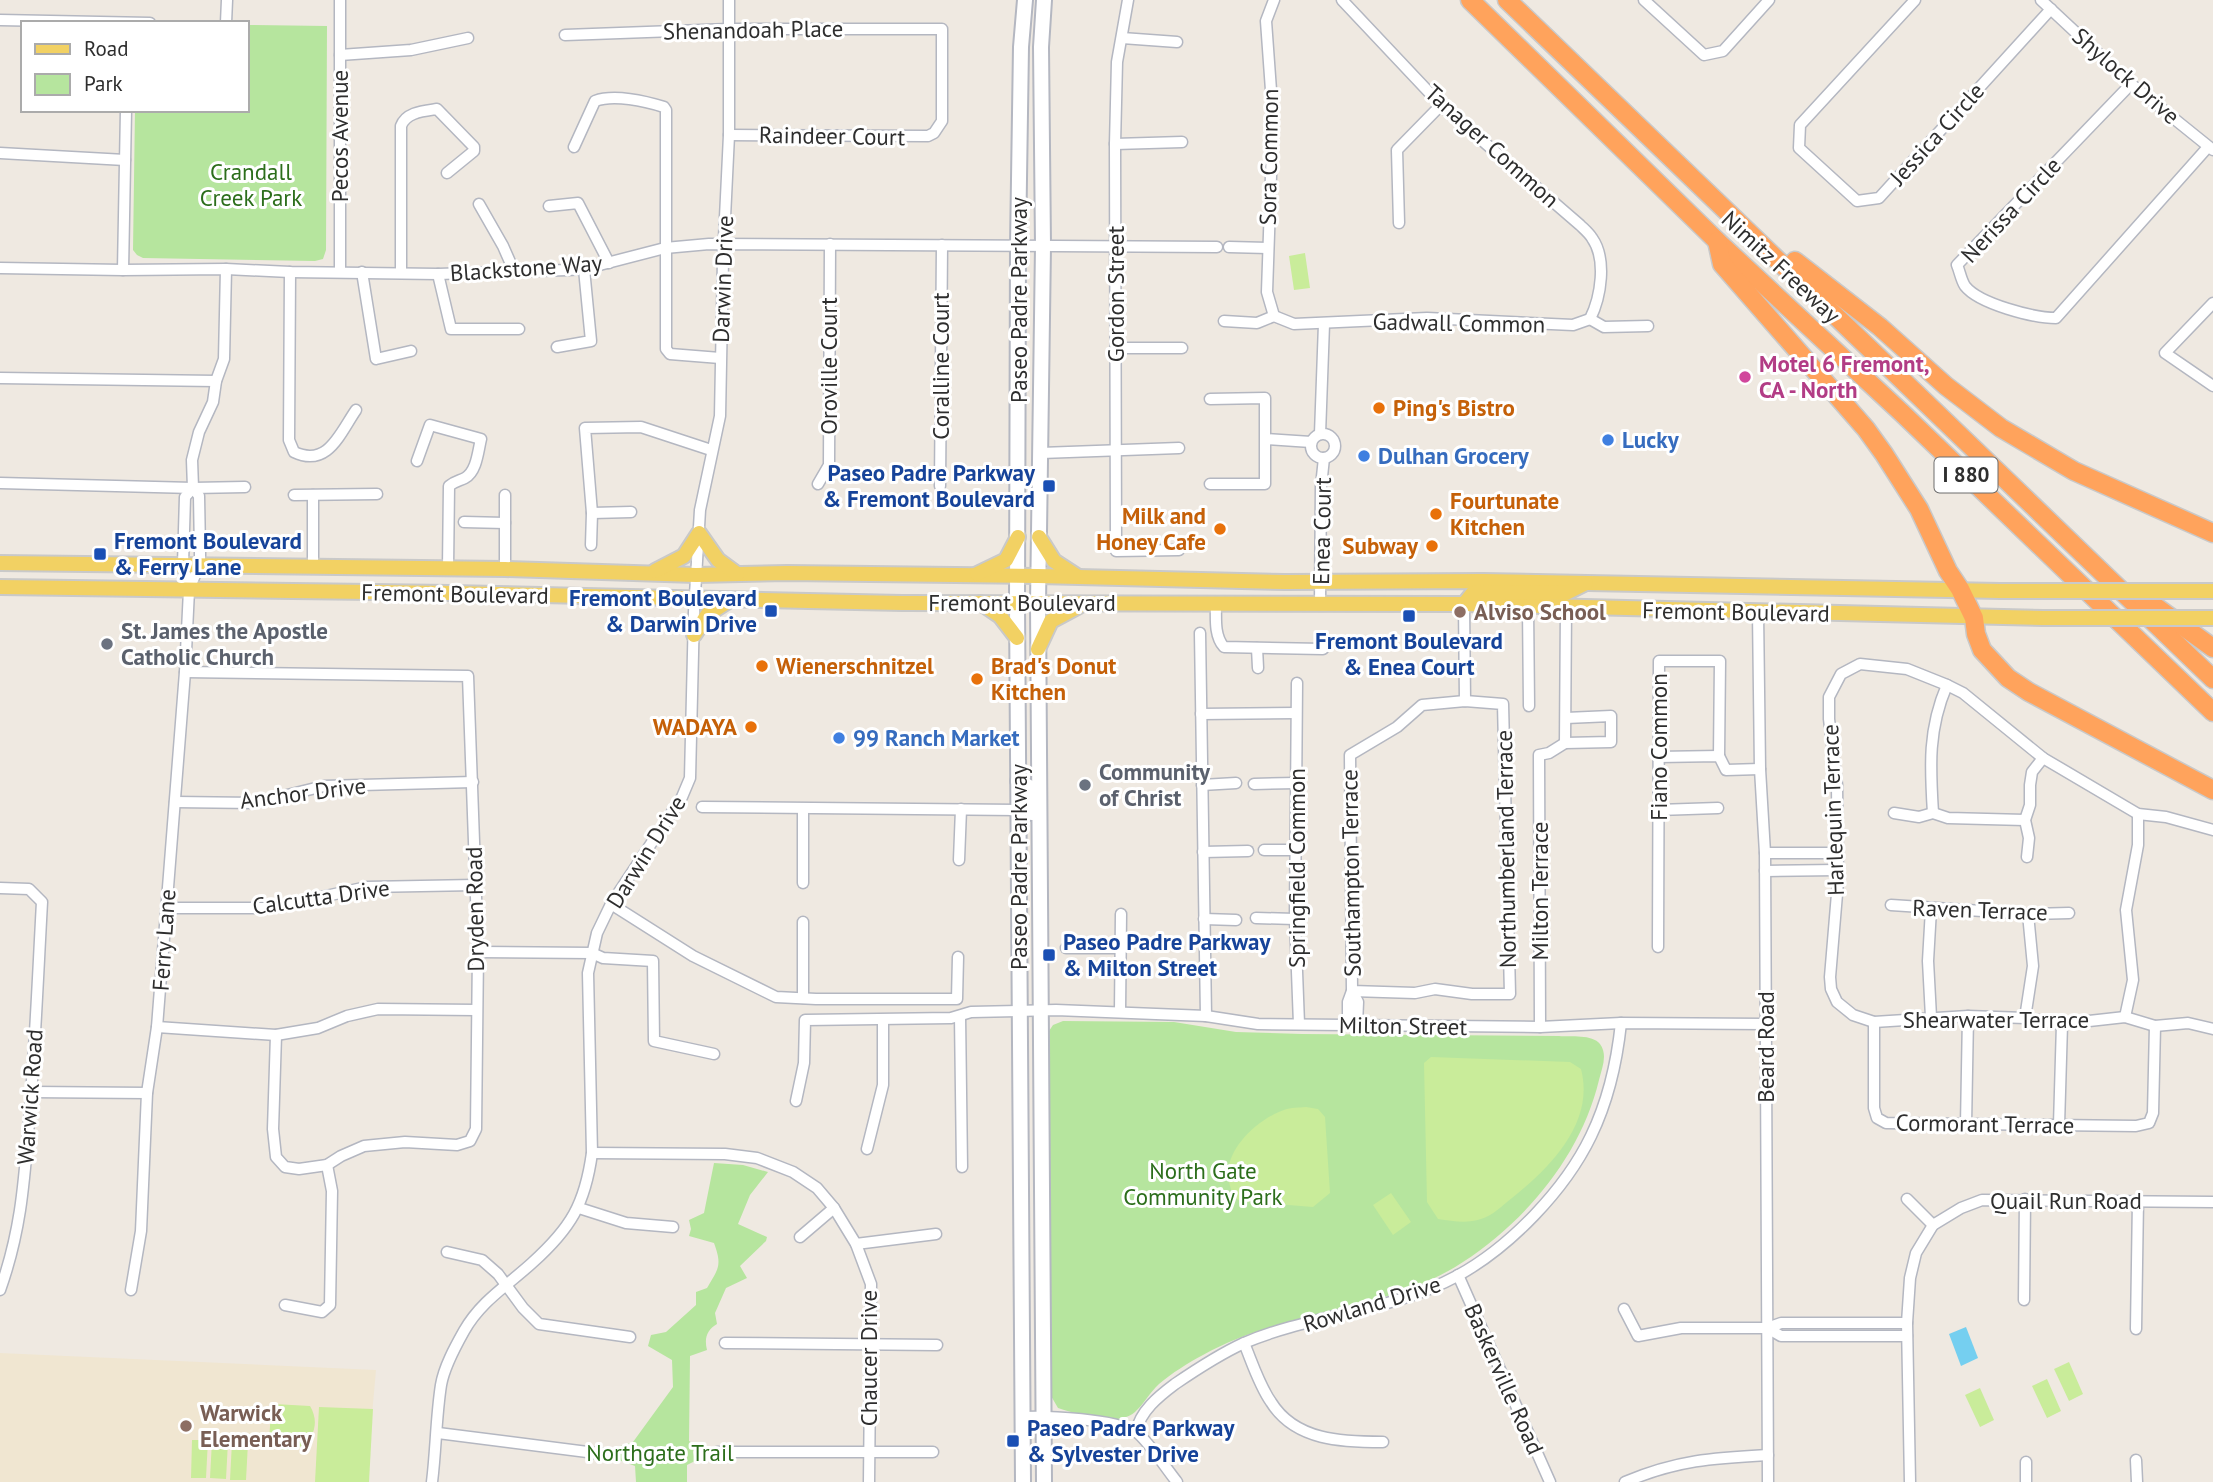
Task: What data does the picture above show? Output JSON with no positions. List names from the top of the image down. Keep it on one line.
{"streets":{"highway":["Nimitz Freeway","I 880"],"main road":["Paseo Padre Parkway","Fremont Boulevard"],"street":["Shenandoah Place","Shylock Drive","Jessica Circle","Pecos Avenue","Raindeer Court","Tanager Common","Sora Common","Nerissa Circle","Blackstone Way","Darwin Drive","Gordon Street","Gadwall Common","Oroville Court","Coralline Court","Enea Court","Fiano Common","Anchor Drive","Harlequin Terrace","Northumberland Terrace","Springfield Common","Southampton Terrace","Milton Terrace","Calcutta Drive","Dryden Road","Raven Terrace","Ferry Lane","Shearwater Terrace","Milton Street","Beard Road","Warwick Road","Cormorant Terrace","Quail Run Road","Rowland Drive","Chaucer Drive","Baskerville Road"]},"crossings":[["Shenandoah Place","Raindeer Court"],["Shenandoah Place","Darwin Drive"],["Shylock Drive","Jessica Circle"],["Shylock Drive","Nerissa Circle"],["Pecos Avenue","Blackstone Way"],["Raindeer Court","Darwin Drive"],["Tanager Common","Gadwall Common"],["Sora Common","Gadwall Common"],["Blackstone Way","Darwin Drive"],["Blackstone Way","Gordon Street"],["Blackstone Way","Paseo Padre Parkway"],["Blackstone Way","Oroville Court"],["Blackstone Way","Coralline Court"],["Blackstone Way","Ferry Lane"],["Darwin Drive","Fremont Boulevard"],["Darwin Drive","Chaucer Drive"],["Paseo Padre Parkway","Fremont Boulevard"],["Paseo Padre Parkway","Milton Street"],["Enea Court","Fremont Boulevard"],["Fremont Boulevard","Ferry Lane"],["Fremont Boulevard","Beard Road"],["Anchor Drive","Dryden Road"],["Anchor Drive","Ferry Lane"],["Harlequin Terrace","Shearwater Terrace"],["Northumberland Terrace","Southampton Terrace"],["Springfield Common","Milton Street"],["Southampton Terrace","Milton Street"],["Milton Terrace","Milton Street"],["Calcutta Drive","Dryden Road"],["Calcutta Drive","Ferry Lane"],["Dryden Road","Ferry Lane"],["Shearwater Terrace","Cormorant Terrace"],["Milton Street","Beard Road"],["Milton Street","Rowland Drive"],["Rowland Drive","Baskerville Road"]],"parks":["Crandall Creek Park","North Gate Community Park","Northgate Trail"],"places":{"other":["Motel 6 Fremont, CA - North","Ping's Bistro","Lucky","Dulhan Grocery","Fourtunate Kitchen","Milk and Honey Cafe","Subway","Alviso School","St. James the Apostle Catholic Church","Wienerschnitzel","Brad's Donut Kitchen","WADAYA","99 Ranch Market","Community of Christ","Warwick Elementary"],"transit":["Paseo Padre Parkway & Fremont Boulevard","Fremont Boulevard & Ferry Lane","Fremont Boulevard & Darwin Drive","Fremont Boulevard & Enea Court","Paseo Padre Parkway & Milton Street","Paseo Padre Parkway & Sylvester Drive"]},"legend":["Road","Park"]}
